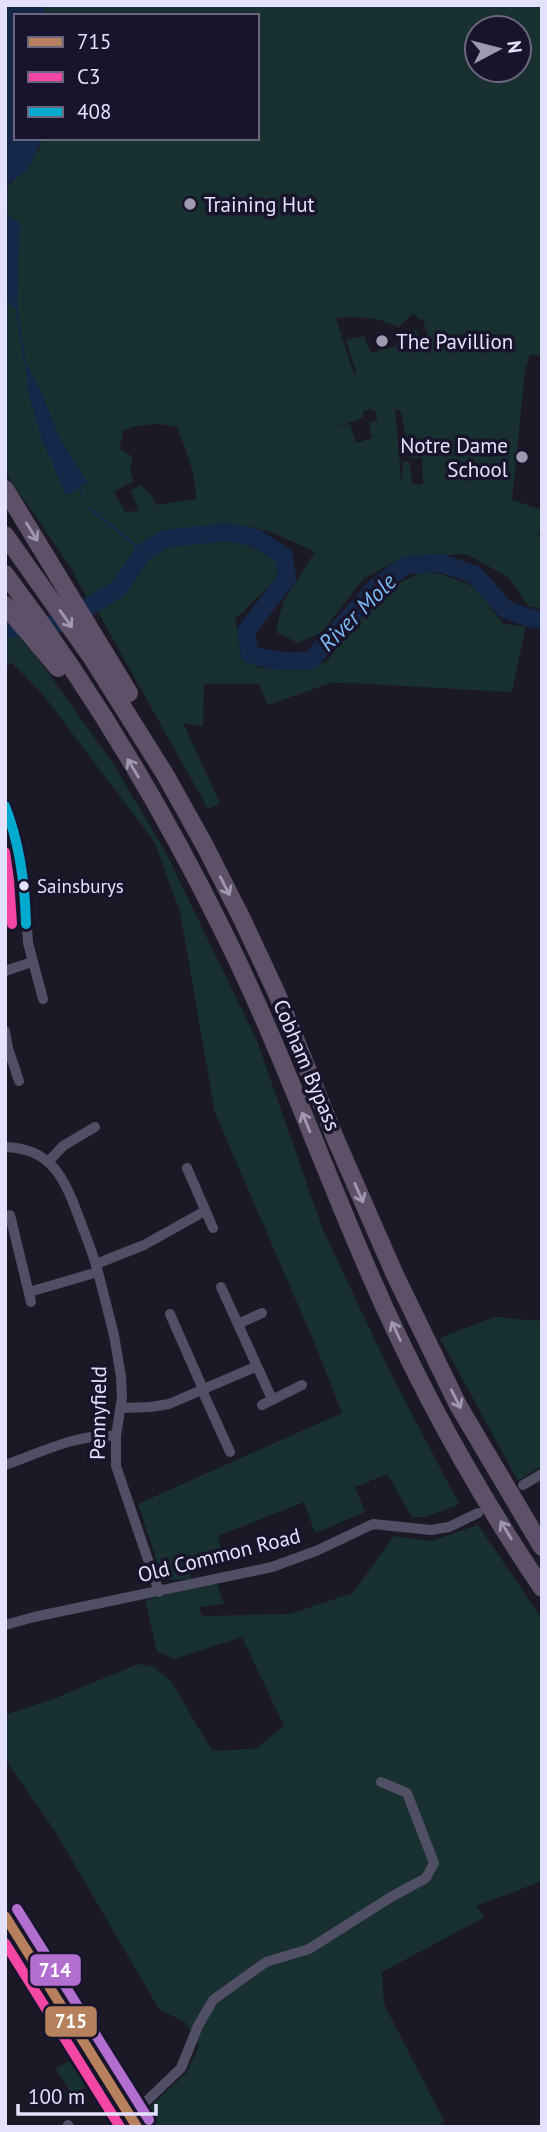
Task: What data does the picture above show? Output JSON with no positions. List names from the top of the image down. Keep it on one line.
{"streets":{"highway":["Cobham Bypass"],"street":["Pennyfield","Old Common Road"]},"crossings":[["Pennyfield","Old Common Road"]],"water":["River Mole"],"places":["Training Hut","The Pavillion","Notre Dame School","Sainsburys"],"lines":["transit line 408","transit line C3","transit line 714","transit line 715"],"legend":["715","C3","408"],"scale_bar":"100 m","north":"right"}
